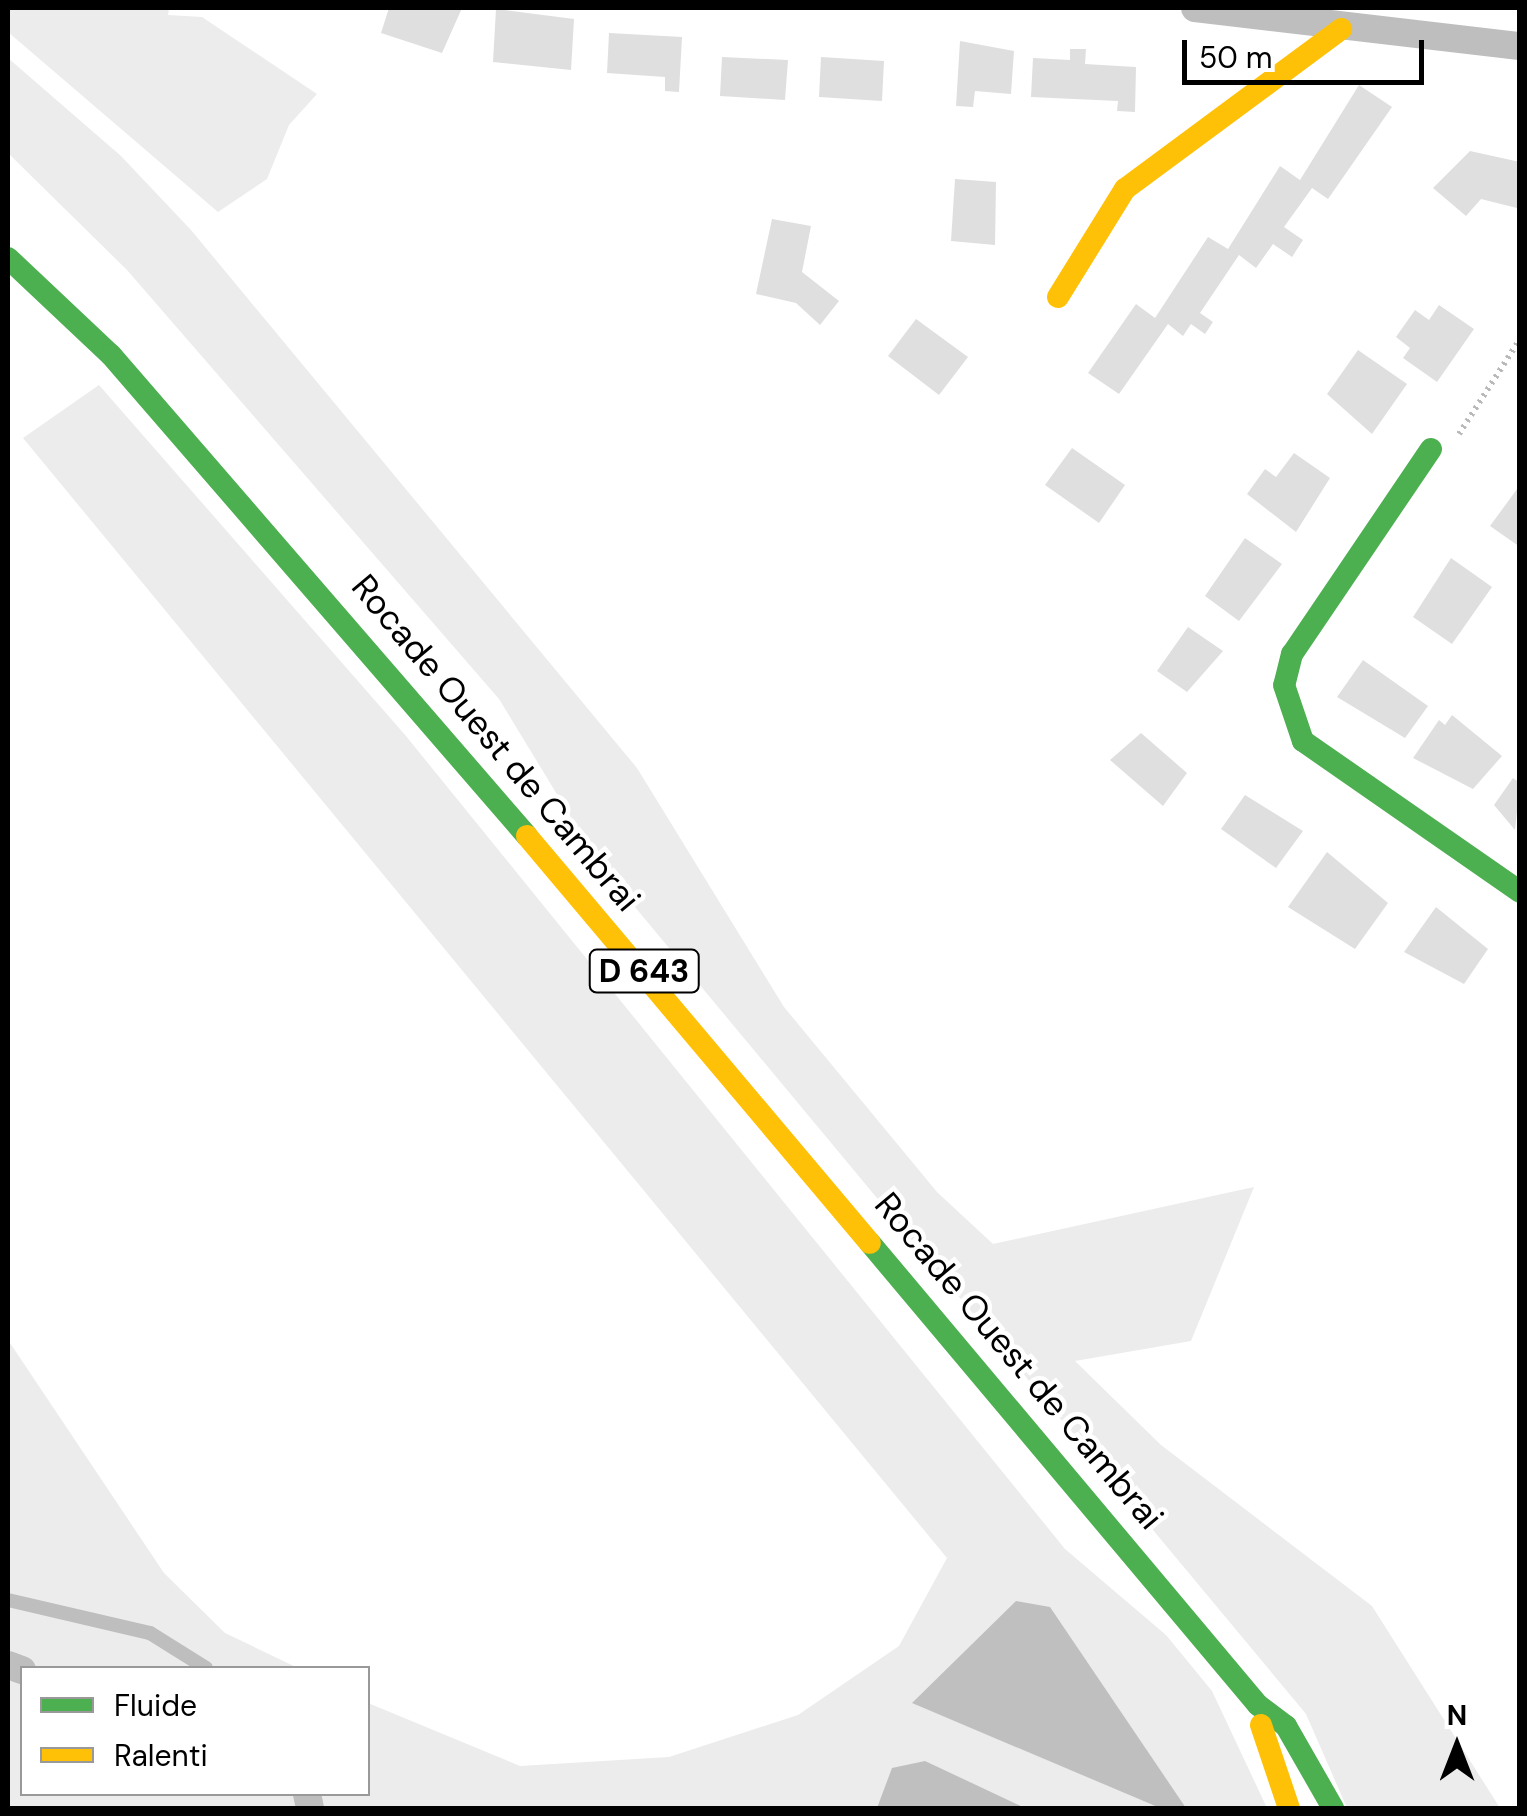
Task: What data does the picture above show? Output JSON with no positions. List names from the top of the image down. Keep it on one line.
{"streets":{"main road":["Rocade Ouest de Cambrai","D 643"]},"legend":["Fluide","Ralenti"],"scale_bar":"50 m","north":"top"}
